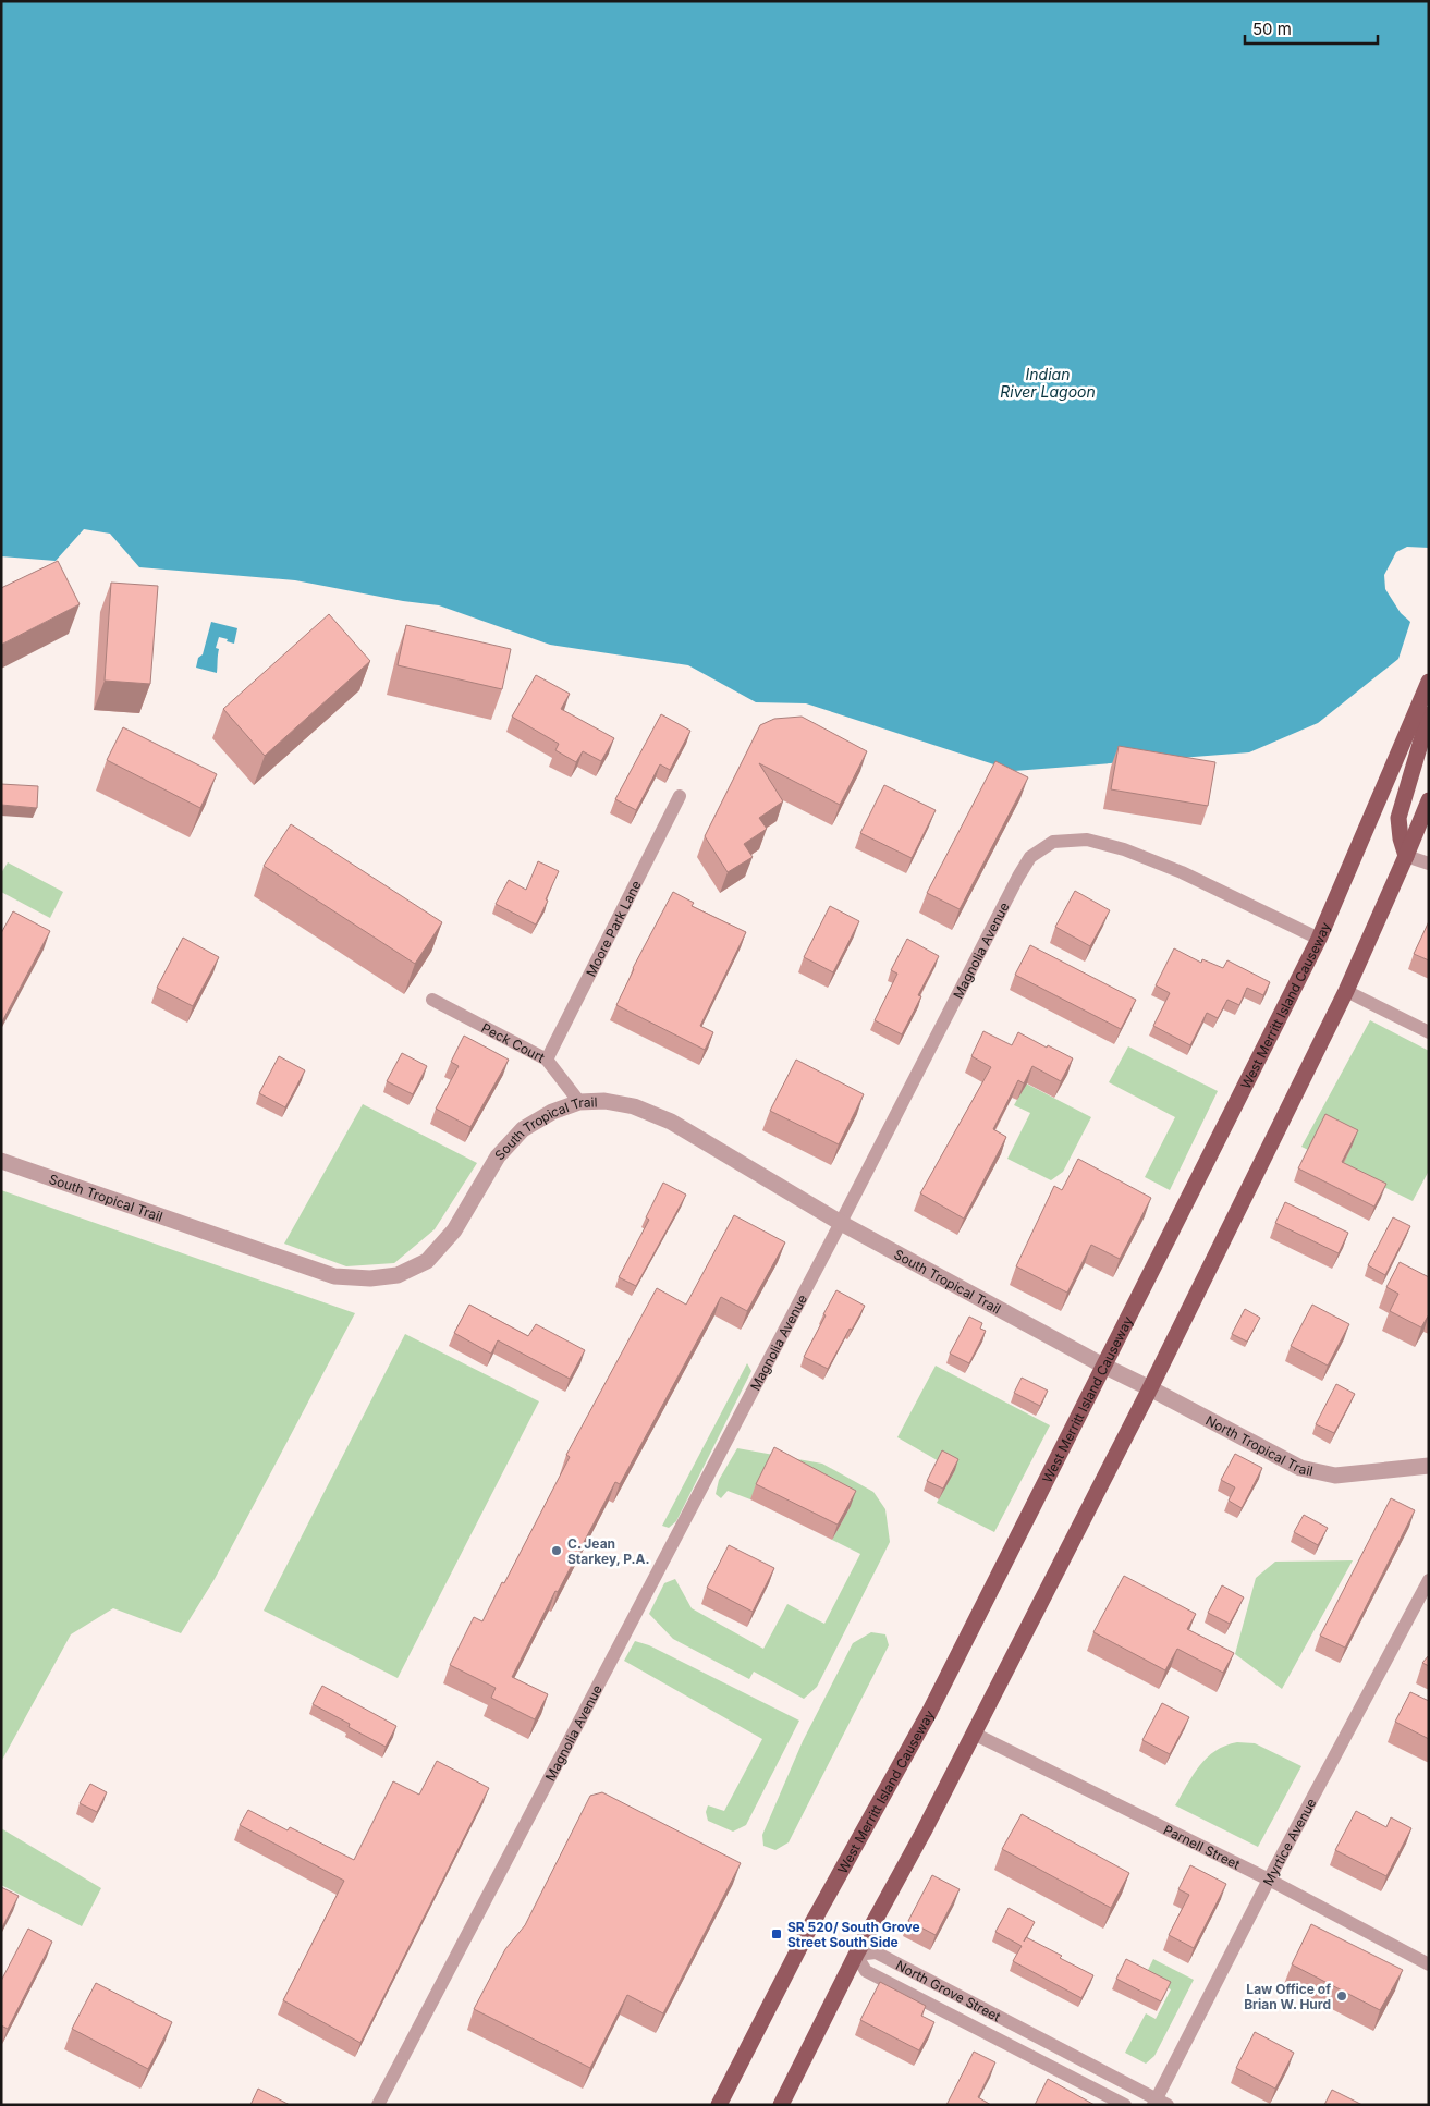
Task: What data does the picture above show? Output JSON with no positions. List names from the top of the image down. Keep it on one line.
{"streets":{"main road":["West Merritt Island Causeway"],"street":["Moore Park Lane","Magnolia Avenue","Peck Court","South Tropical Trail","North Tropical Trail","Myrtice Avenue","Parnell Street","North Grove Street"]},"crossings":[["Moore Park Lane","Peck Court"],["Magnolia Avenue","West Merritt Island Causeway"],["Magnolia Avenue","South Tropical Trail"],["West Merritt Island Causeway","South Tropical Trail"],["West Merritt Island Causeway","North Tropical Trail"],["Peck Court","South Tropical Trail"],["South Tropical Trail","North Tropical Trail"],["Myrtice Avenue","Parnell Street"],["Myrtice Avenue","North Grove Street"]],"water":["Indian River Lagoon"],"places":{"other":["C. Jean Starkey, P.A.","Law Office of Brian W. Hurd"],"transit":["SR 520/ South Grove Street South Side"]},"scale_bar":"50 m"}
